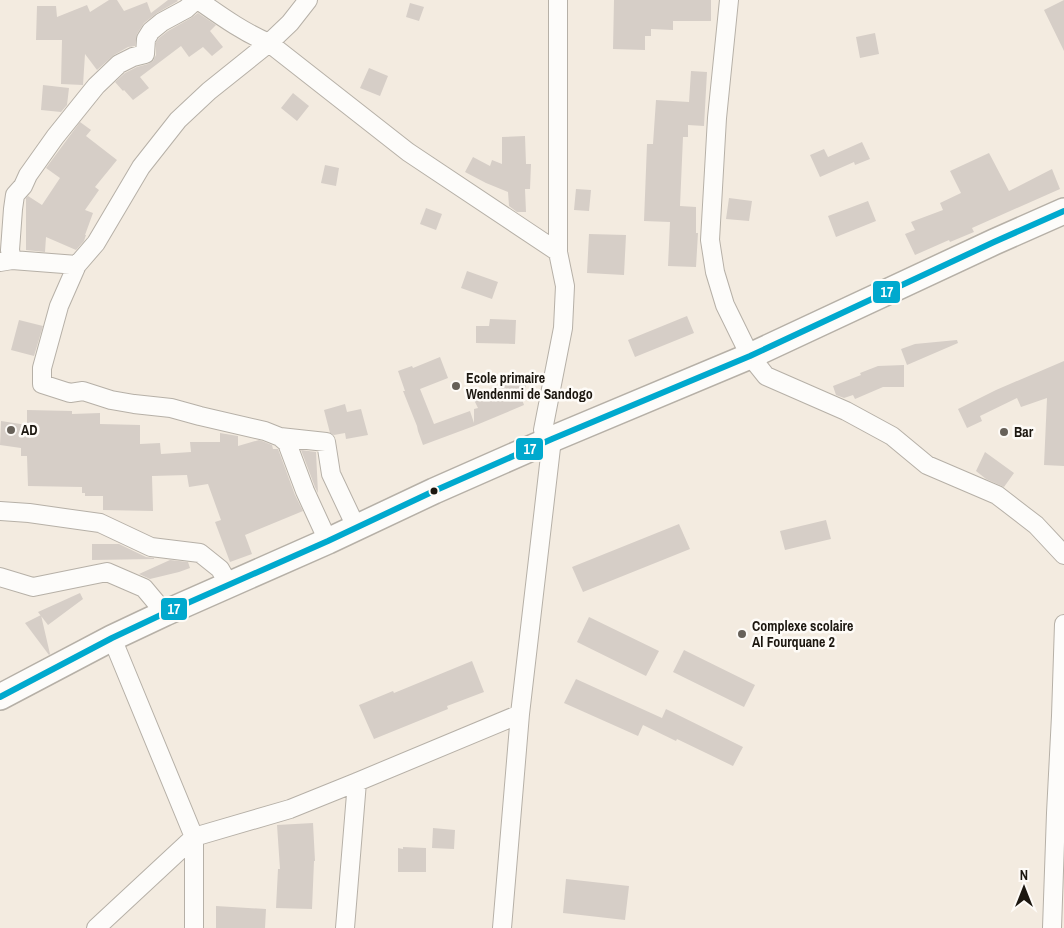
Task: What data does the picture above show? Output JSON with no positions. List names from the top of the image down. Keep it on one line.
{"places":["Ecole primaire Wendenmi de Sandogo","AD","Bar","Complexe scolaire Al Fourquane 2"],"lines":["transit line 17"],"north":"top"}
